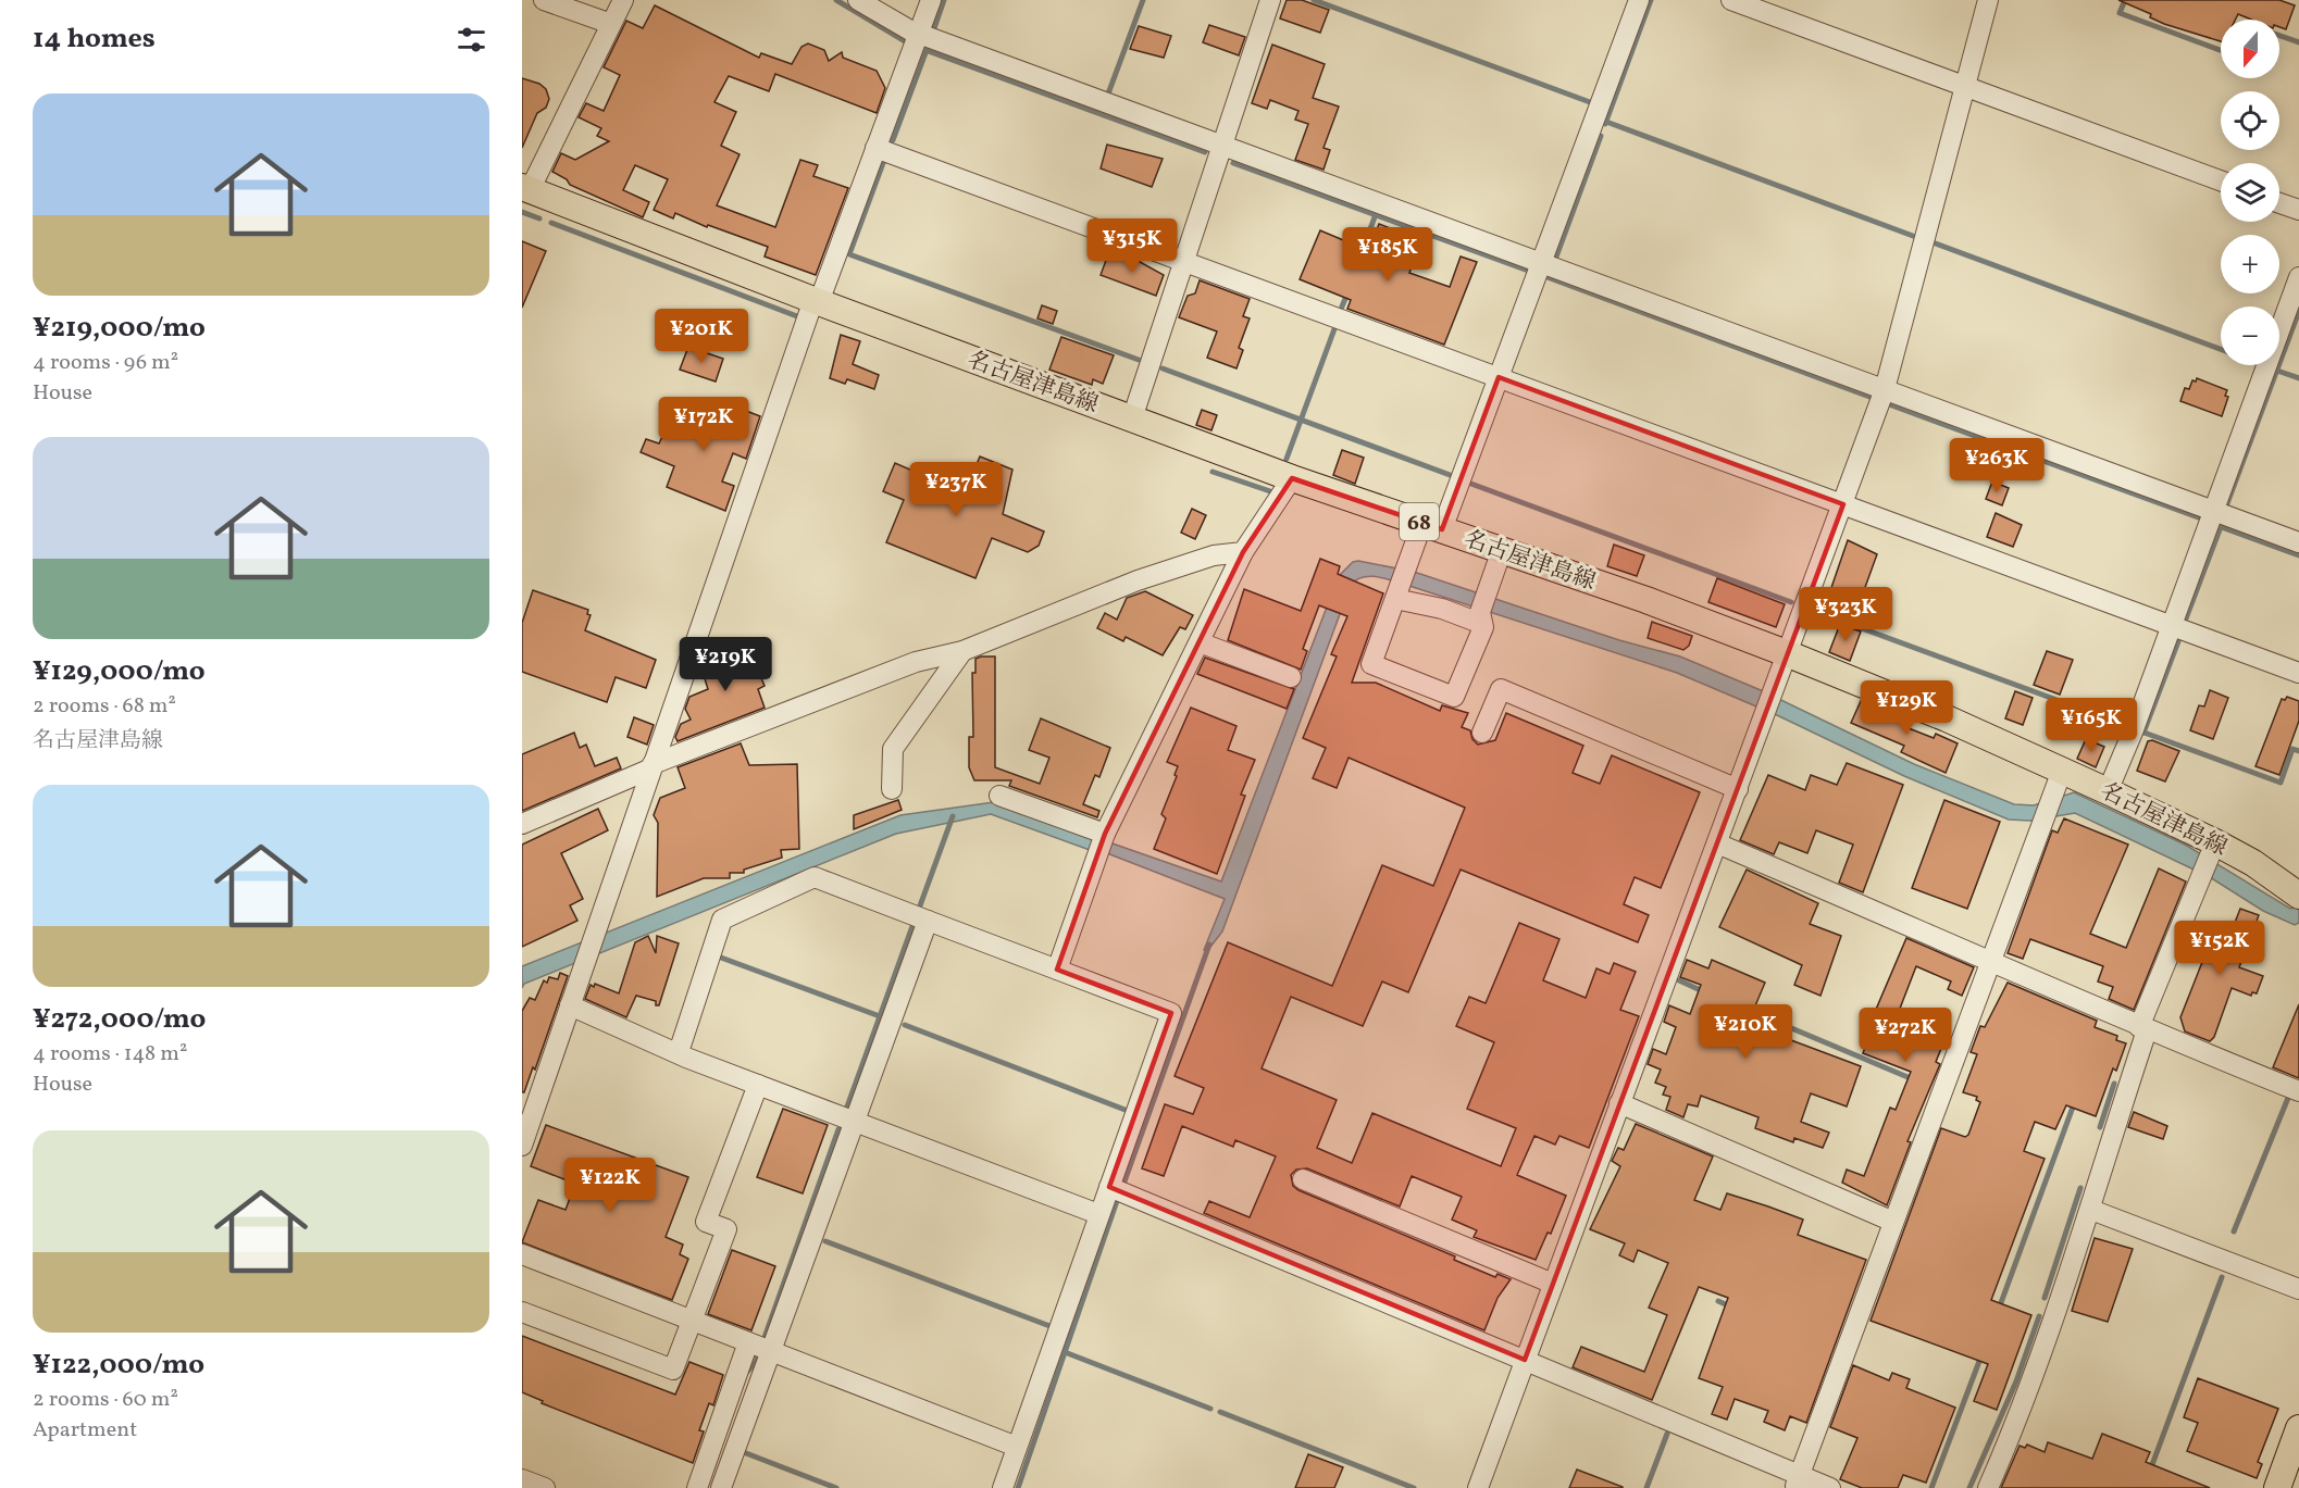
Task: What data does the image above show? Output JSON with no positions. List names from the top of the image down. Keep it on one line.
{"streets":{"main road":["名古屋津島線","68"]},"north":"bottom","page":{"heading":"14 homes","map_buttons":["+","−"],"list":[{"name":"¥219,000/mo","note":"4 rooms · 96 m² · House"},{"name":"¥129,000/mo","note":"2 rooms · 68 m² · 名古屋津島線"},{"name":"¥272,000/mo","note":"4 rooms · 148 m² · House"},{"name":"¥122,000/mo","note":"2 rooms · 60 m² · Apartment"}],"price":["¥315K","¥185K","¥201K","¥172K","¥263K","¥237K","¥323K","¥219K","¥129K","¥165K","¥152K","¥210K","¥272K","¥122K"]}}
